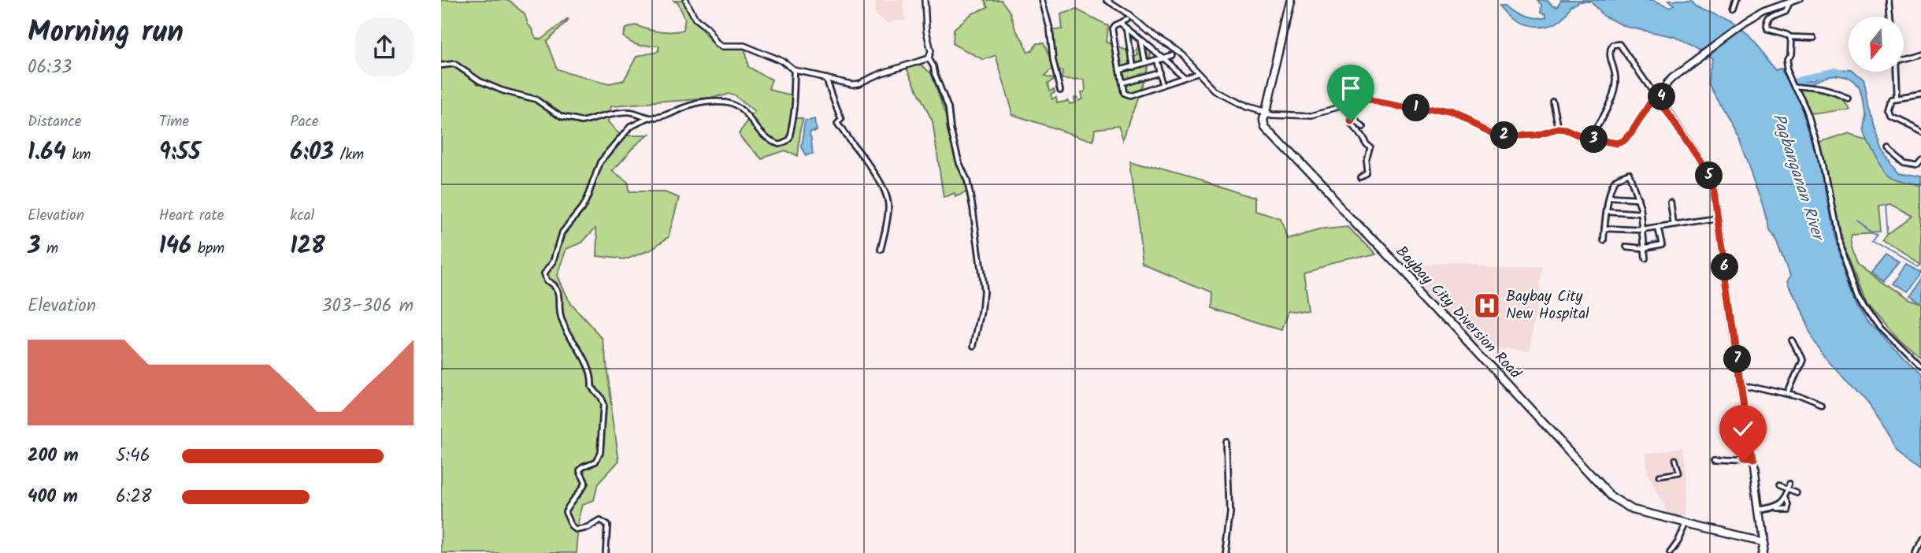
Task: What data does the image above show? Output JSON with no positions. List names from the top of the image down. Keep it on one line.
{"streets":{"highway":["Baybay City Diversion Road"]},"water":["Pagbanganan River"],"places":{"hospital":["Baybay City New Hospital"]},"north":"bottom","page":{"heading":["Morning run","06:33"],"pins":["4","1","2","3","5","6","7"],"stats":[["Distance","1.64 km"],["Time","9:55"],["Pace","6:03 /km"],["Elevation","3 m"],["Heart rate","146 bpm"],["kcal","128"]],"chart":["Elevation","303–306 m"],"list":[{"name":"200 m","note":"5:46"},{"name":"400 m","note":"6:28"}]}}
